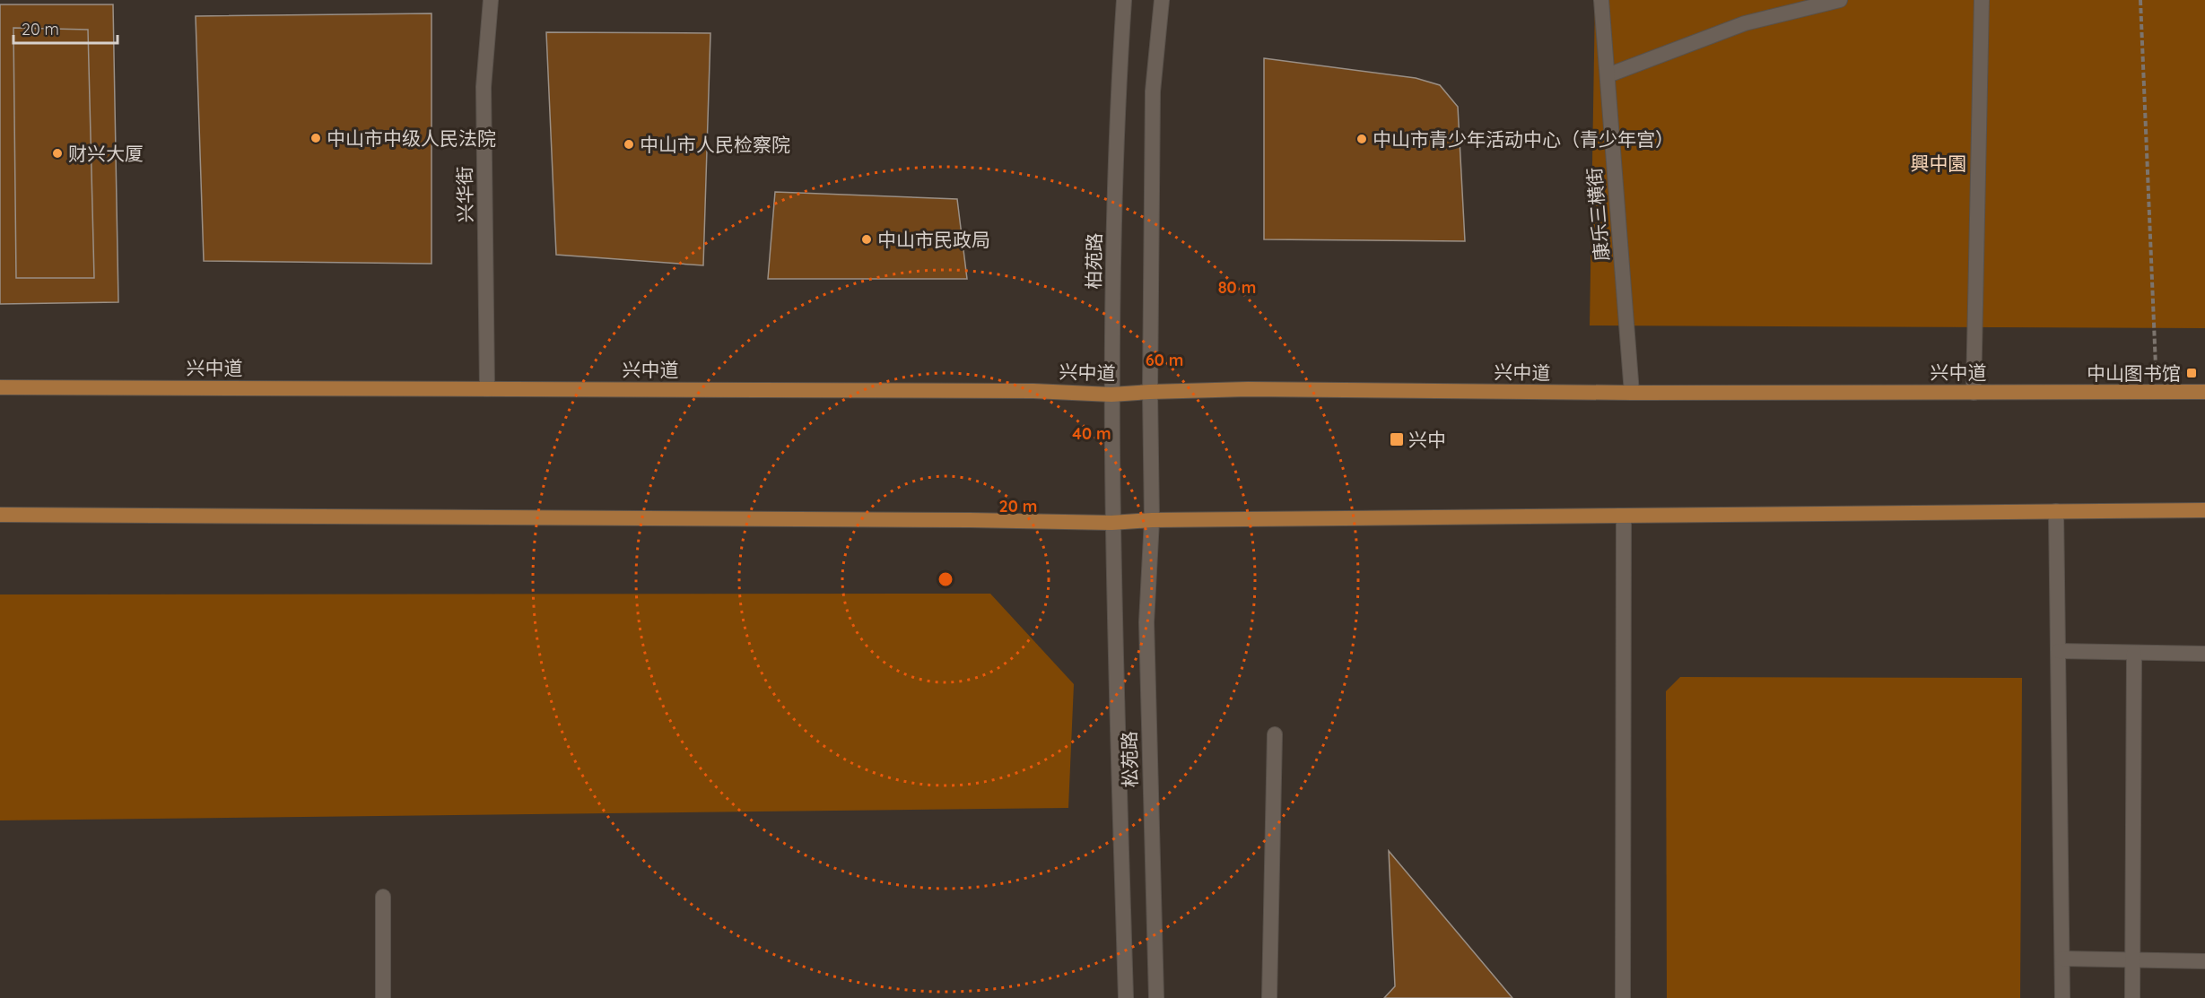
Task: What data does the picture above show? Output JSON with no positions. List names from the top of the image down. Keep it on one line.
{"streets":{"main road":["兴中道"],"street":["兴华街","康乐三横街","柏苑路","松苑路"]},"crossings":[["兴华街","兴中道"],["康乐三横街","兴中道"],["柏苑路","兴中道"],["柏苑路","松苑路"]],"parks":["興中園"],"places":{"other":["中山市中级人民法院","中山市青少年活动中心（青少年宫）","中山市人民检察院","财兴大厦","中山市民政局"],"transit":["中山图书馆","兴中"]},"scale_bar":"20 m","rings":["80 m","60 m","40 m","20 m"]}
